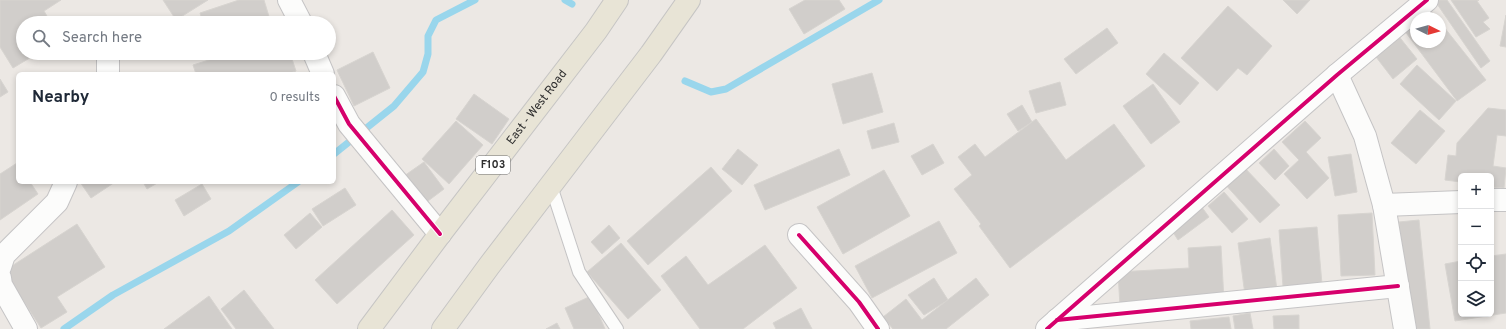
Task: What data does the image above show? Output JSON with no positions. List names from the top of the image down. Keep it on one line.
{"streets":{"main road":["East - West Road","F103"]},"north":"right","page":{"search":"Search here","heading":["Nearby","0 results"],"map_buttons":["+","−"]}}
